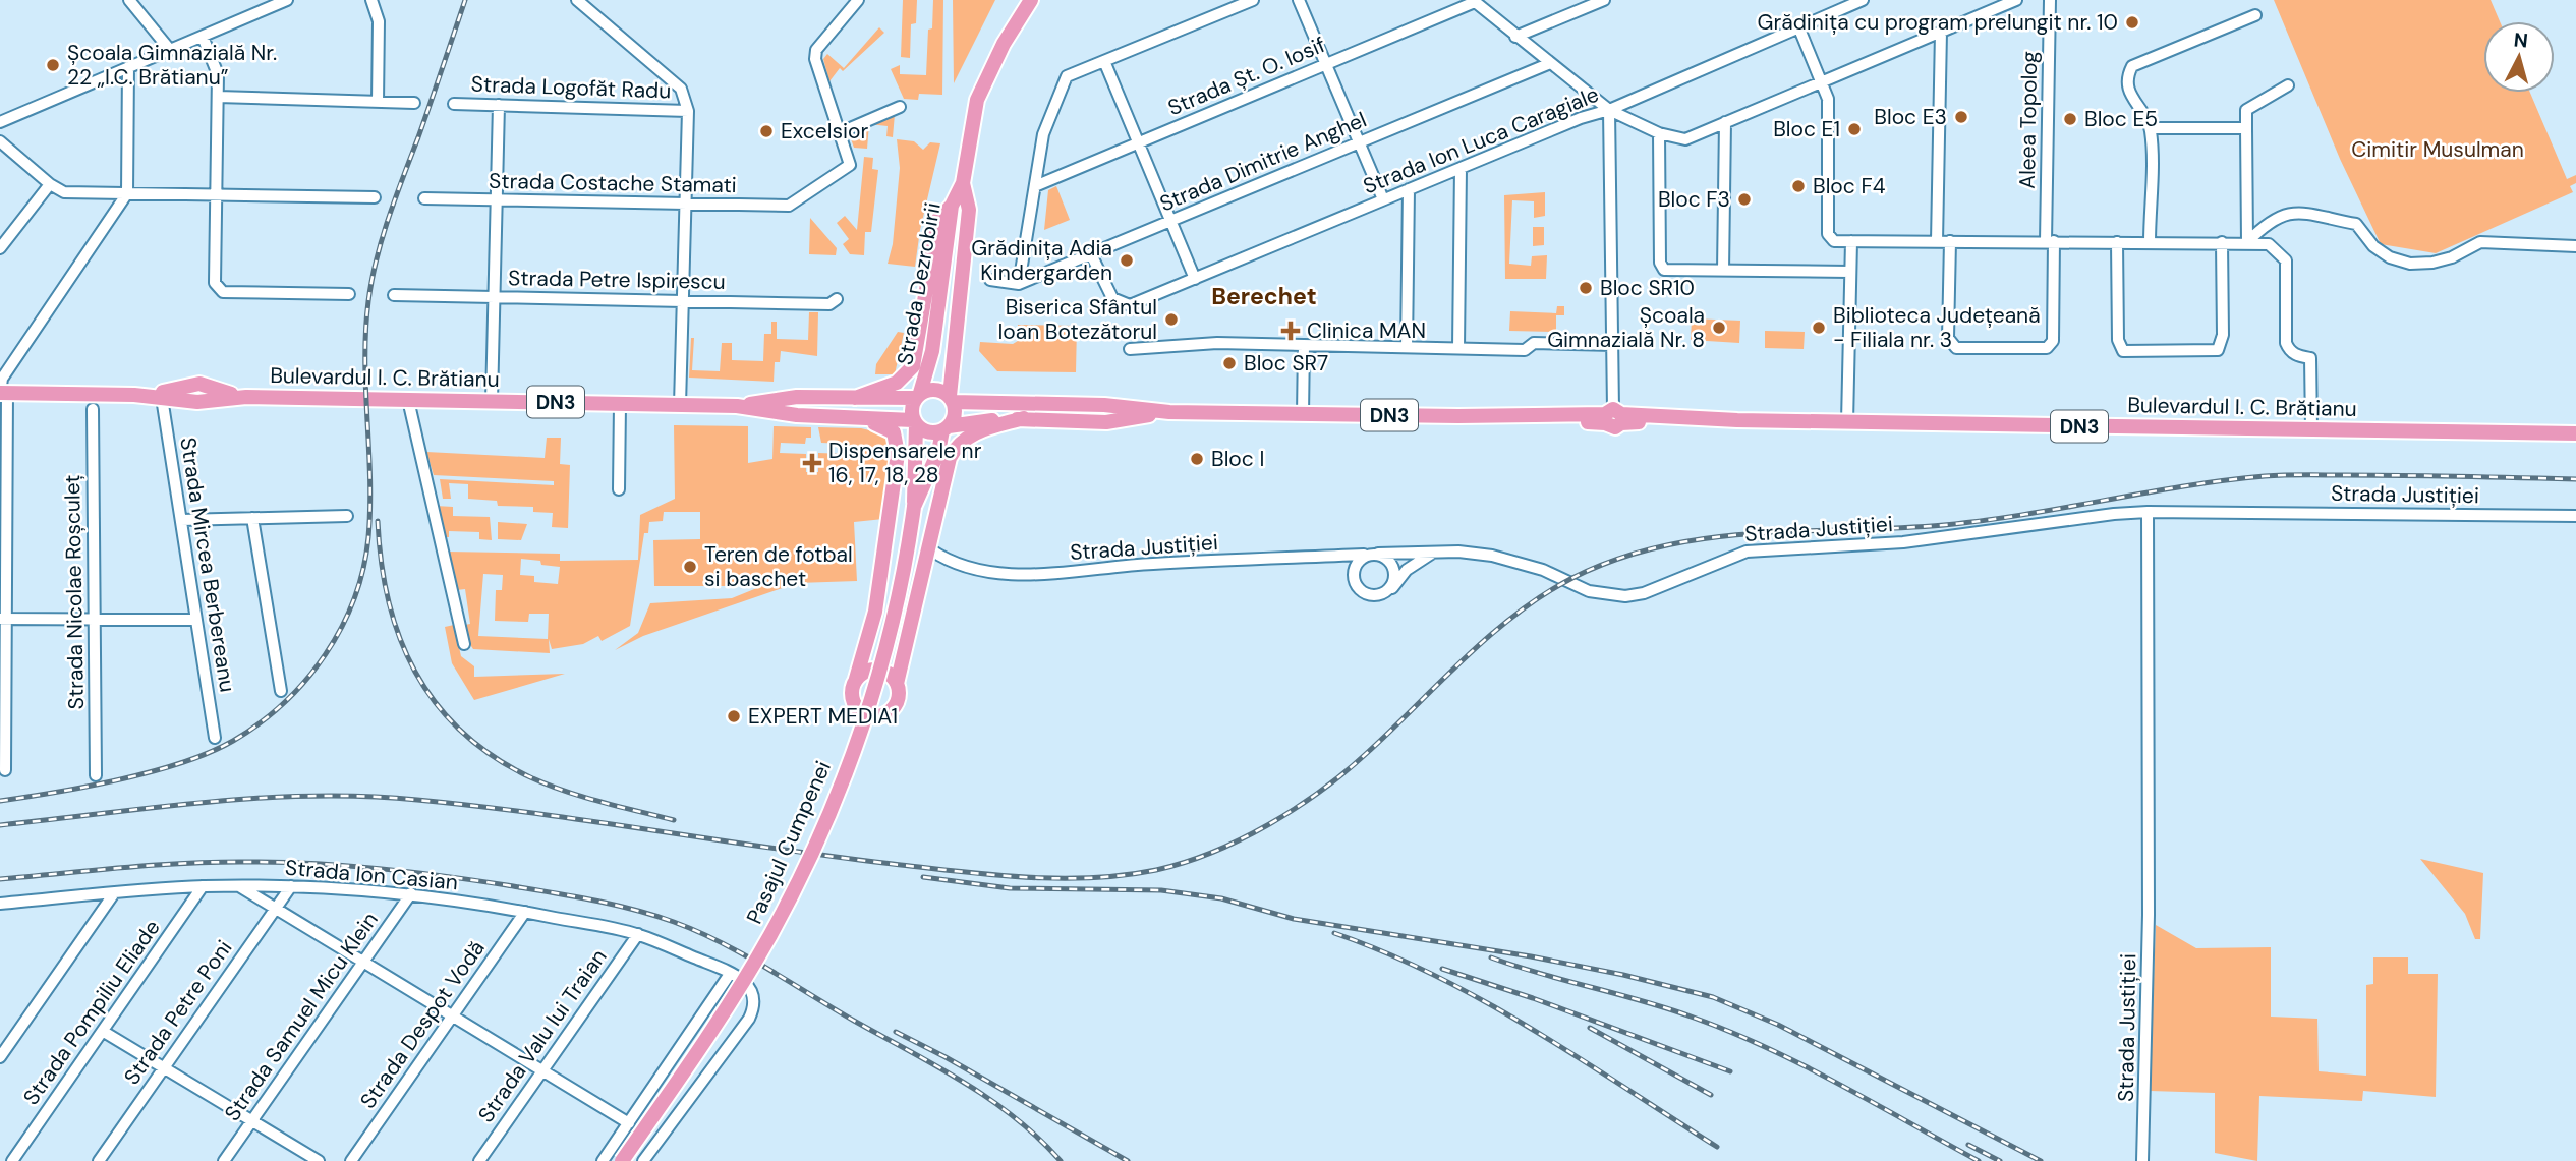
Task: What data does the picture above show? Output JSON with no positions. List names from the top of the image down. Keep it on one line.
{"streets":{"main road":["Strada Dezrobirii","Bulevardul I. C. Brătianu","DN3","Pasajul Cumpenei"],"street":["Strada Șt. O. Iosif","Strada Logofăt Radu","Aleea Topolog","Strada Ion Luca Caragiale","Strada Dimitrie Anghel","Strada Costache Stamati","Strada Petre Ispirescu","Strada Justiției","Strada Mircea Berbereanu","Strada Nicolae Roșculeț","Strada Ion Casian","Strada Pompiliu Eliade","Strada Petre Poni","Strada Samuel Micu Klein","Strada Despot Vodă","Strada Valu lui Traian"]},"crossings":[["Strada Ion Luca Caragiale","Strada Dimitrie Anghel"],["Strada Dezrobirii","Bulevardul I. C. Brătianu"],["Strada Dezrobirii","DN3"],["Bulevardul I. C. Brătianu","DN3"],["Bulevardul I. C. Brătianu","Strada Mircea Berbereanu"],["Strada Ion Casian","Strada Pompiliu Eliade"],["Strada Ion Casian","Strada Petre Poni"],["Strada Ion Casian","Strada Samuel Micu Klein"],["Strada Ion Casian","Strada Despot Vodă"],["Strada Ion Casian","Strada Valu lui Traian"]],"districts":["Berechet"],"parks":["Cimitir Musulman"],"places":{"other":["Grădinița cu program prelungit nr. 10","Școala Gimnazială Nr. 22 „I.C. Brătianu”","Bloc E3","Bloc E5","Bloc E1","Excelsior","Bloc F4","Bloc F3","Grădinița Adia Kindergarden","Bloc SR10","Biserica Sfântul Ioan Botezătorul","Școala Gimnazială Nr. 8","Biblioteca Județeană - Filiala nr. 3","Bloc SR7","Bloc I","Teren de fotbal si baschet","EXPERT MEDIA1"],"health":["Clinica MAN","Dispensarele nr 16, 17, 18, 28"]},"north":"top"}
